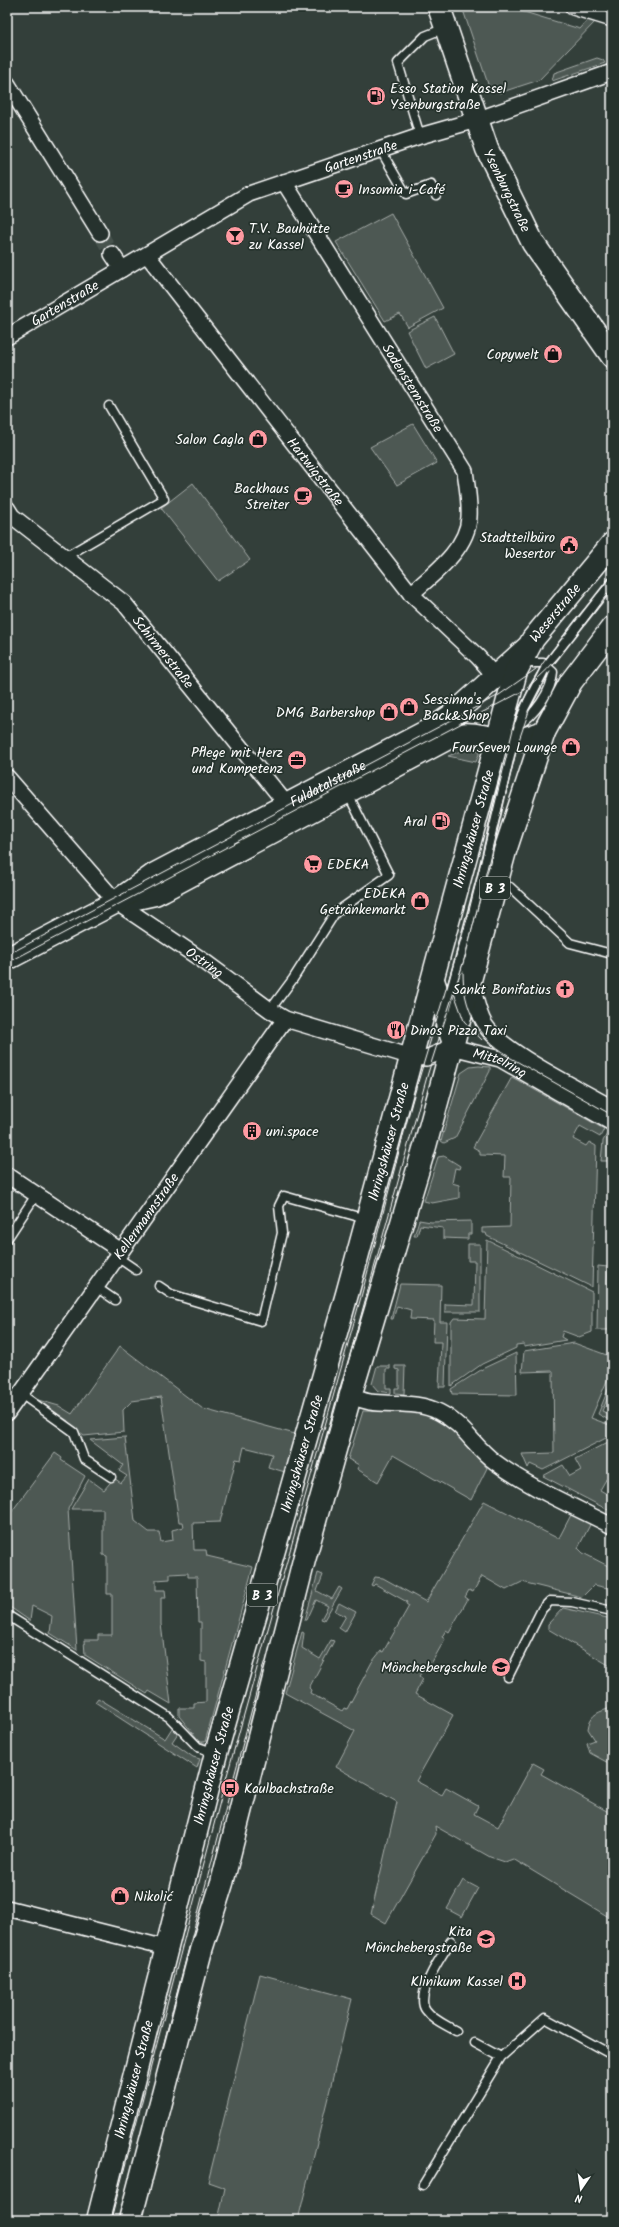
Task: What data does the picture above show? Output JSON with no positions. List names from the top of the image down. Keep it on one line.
{"streets":{"main road":["Ysenburgstraße","Weserstraße","Fuldatalstraße","Ihringshäuser Straße","B 3"],"street":["Gartenstraße","Sodensternstraße","Hartwigstraße","Schirmerstraße","Ostring","Mittelring","Kellermannstraße"]},"crossings":[["Gartenstraße","Ysenburgstraße"],["Gartenstraße","Sodensternstraße"],["Gartenstraße","Hartwigstraße"],["Sodensternstraße","Hartwigstraße"],["Hartwigstraße","Fuldatalstraße"],["Hartwigstraße","Ihringshäuser Straße"],["Weserstraße","Fuldatalstraße"],["Schirmerstraße","Fuldatalstraße"],["Fuldatalstraße","Ihringshäuser Straße"],["Fuldatalstraße","B 3"],["Fuldatalstraße","Ostring"],["Ihringshäuser Straße","Ostring"],["B 3","Ostring"],["B 3","Mittelring"],["Ostring","Mittelring"],["Ostring","Kellermannstraße"]],"places":{"fuel station":["Esso Station Kassel Ysenburgstraße","Aral"],"cafe":["Insomia i-Café","Backhaus Streiter"],"bar":["T.V. Bauhütte zu Kassel"],"shop":["Copywelt","Salon Cagla","Sessinna's Back&Shop","DMG Barbershop","FourSeven Lounge","EDEKA Getränkemarkt","Nikolić"],"public building":["Stadtteilbüro Wesertor"],"office":["Pflege mit Herz und Kompetenz"],"supermarket":["EDEKA"],"church":["Sankt Bonifatius"],"restaurant":["Dinos Pizza Taxi"],"building":["uni.space"],"school or university":["Mönchebergschule","Kita Mönchebergstraße"],"bus stop":["Kaulbachstraße"],"hospital":["Klinikum Kassel"]},"north":"bottom"}
